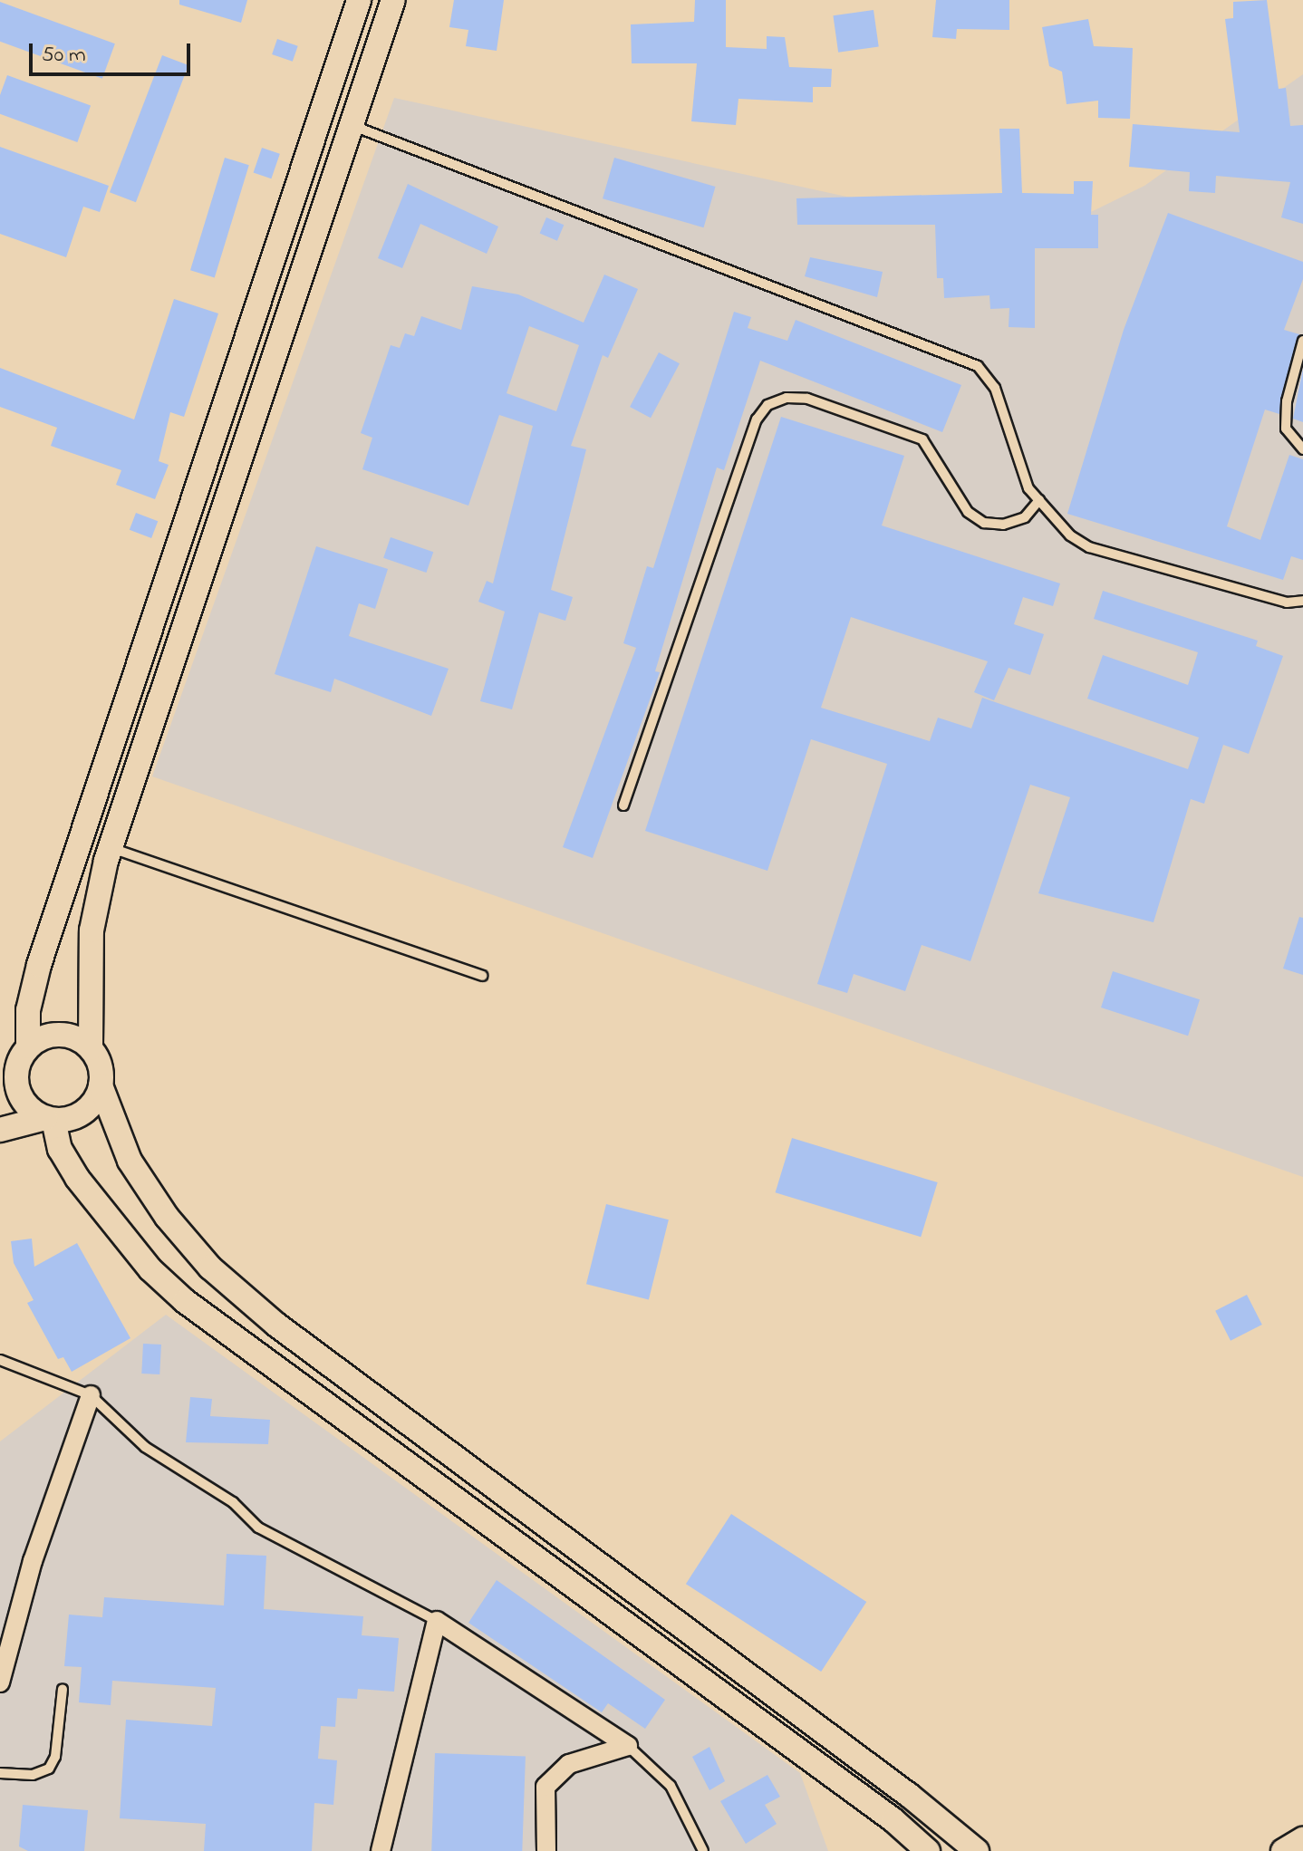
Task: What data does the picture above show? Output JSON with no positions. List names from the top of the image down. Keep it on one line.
{"scale_bar":"50 m"}
